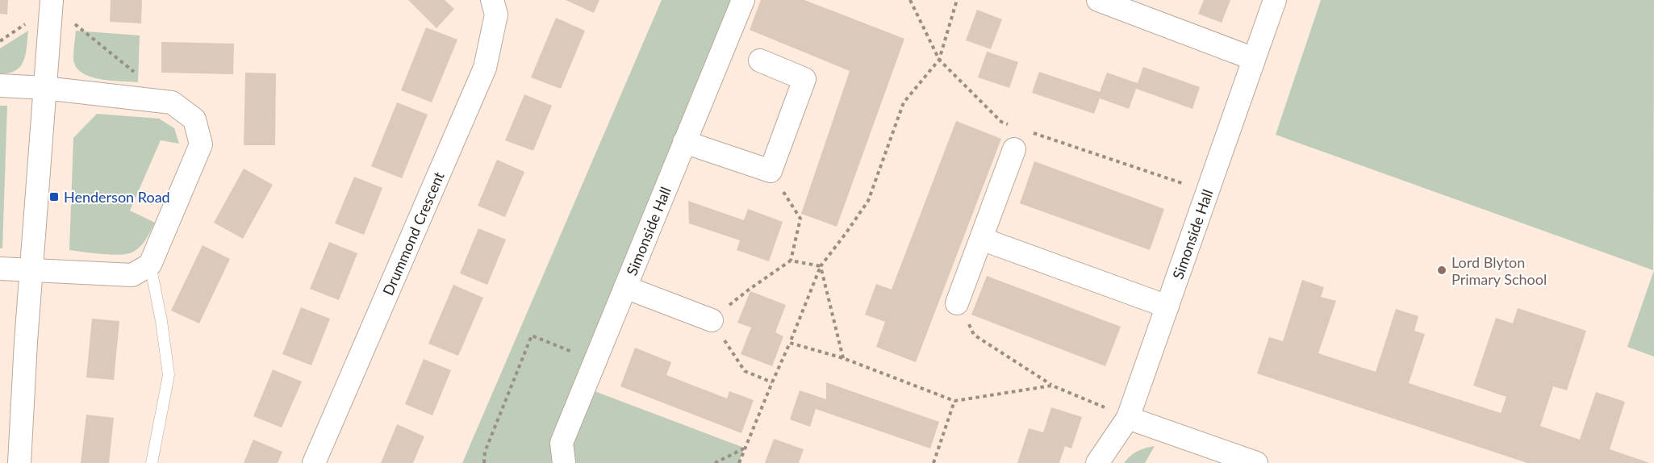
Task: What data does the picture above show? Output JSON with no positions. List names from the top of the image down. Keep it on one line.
{"streets":{"street":["Simonside Hall","Drummond Crescent"]},"places":{"transit":["Henderson Road"],"other":["Lord Blyton Primary School"]}}
